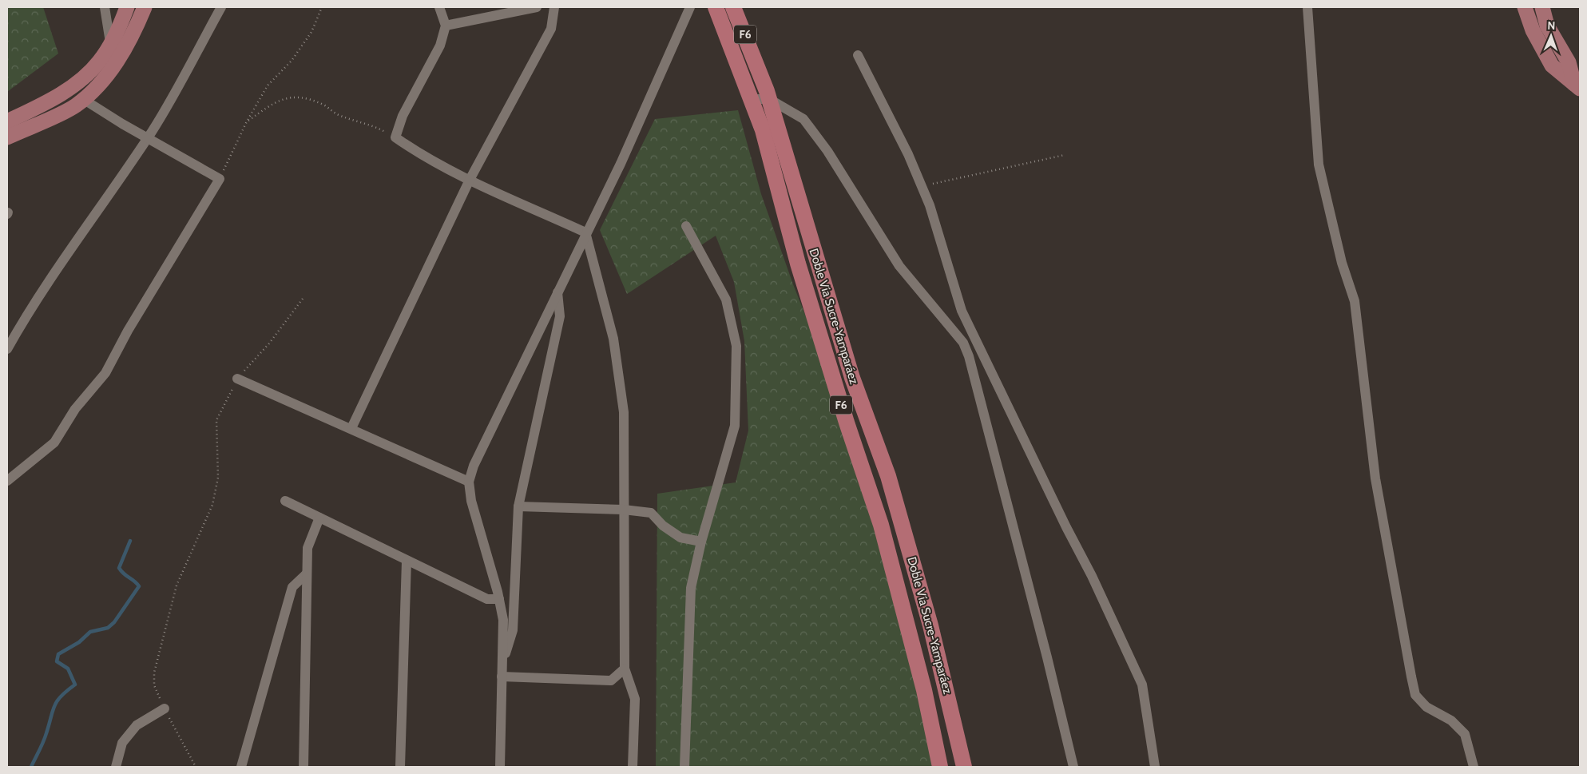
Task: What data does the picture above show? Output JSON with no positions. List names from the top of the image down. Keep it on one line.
{"streets":{"highway":["F6","Doble Vía Sucre-Yamparáez"]},"north":"top"}
